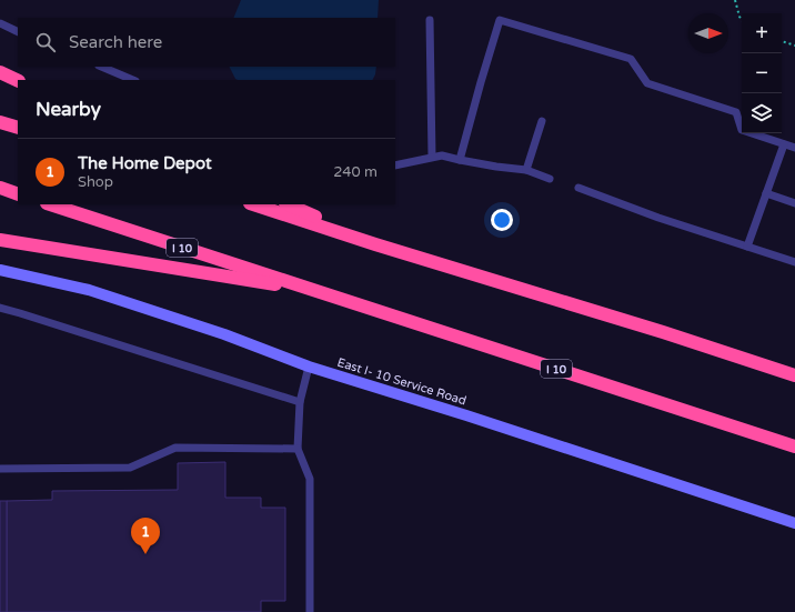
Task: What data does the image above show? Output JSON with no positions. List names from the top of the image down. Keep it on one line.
{"streets":{"highway":["I 10"],"street":["East I- 10 Service Road"]},"north":"right","page":{"map_buttons":["+","−"],"search":"Search here","heading":"Nearby","list":[{"mark":"1","name":"The Home Depot","note":"Shop","value":"240 m"}],"pins":"1"}}
